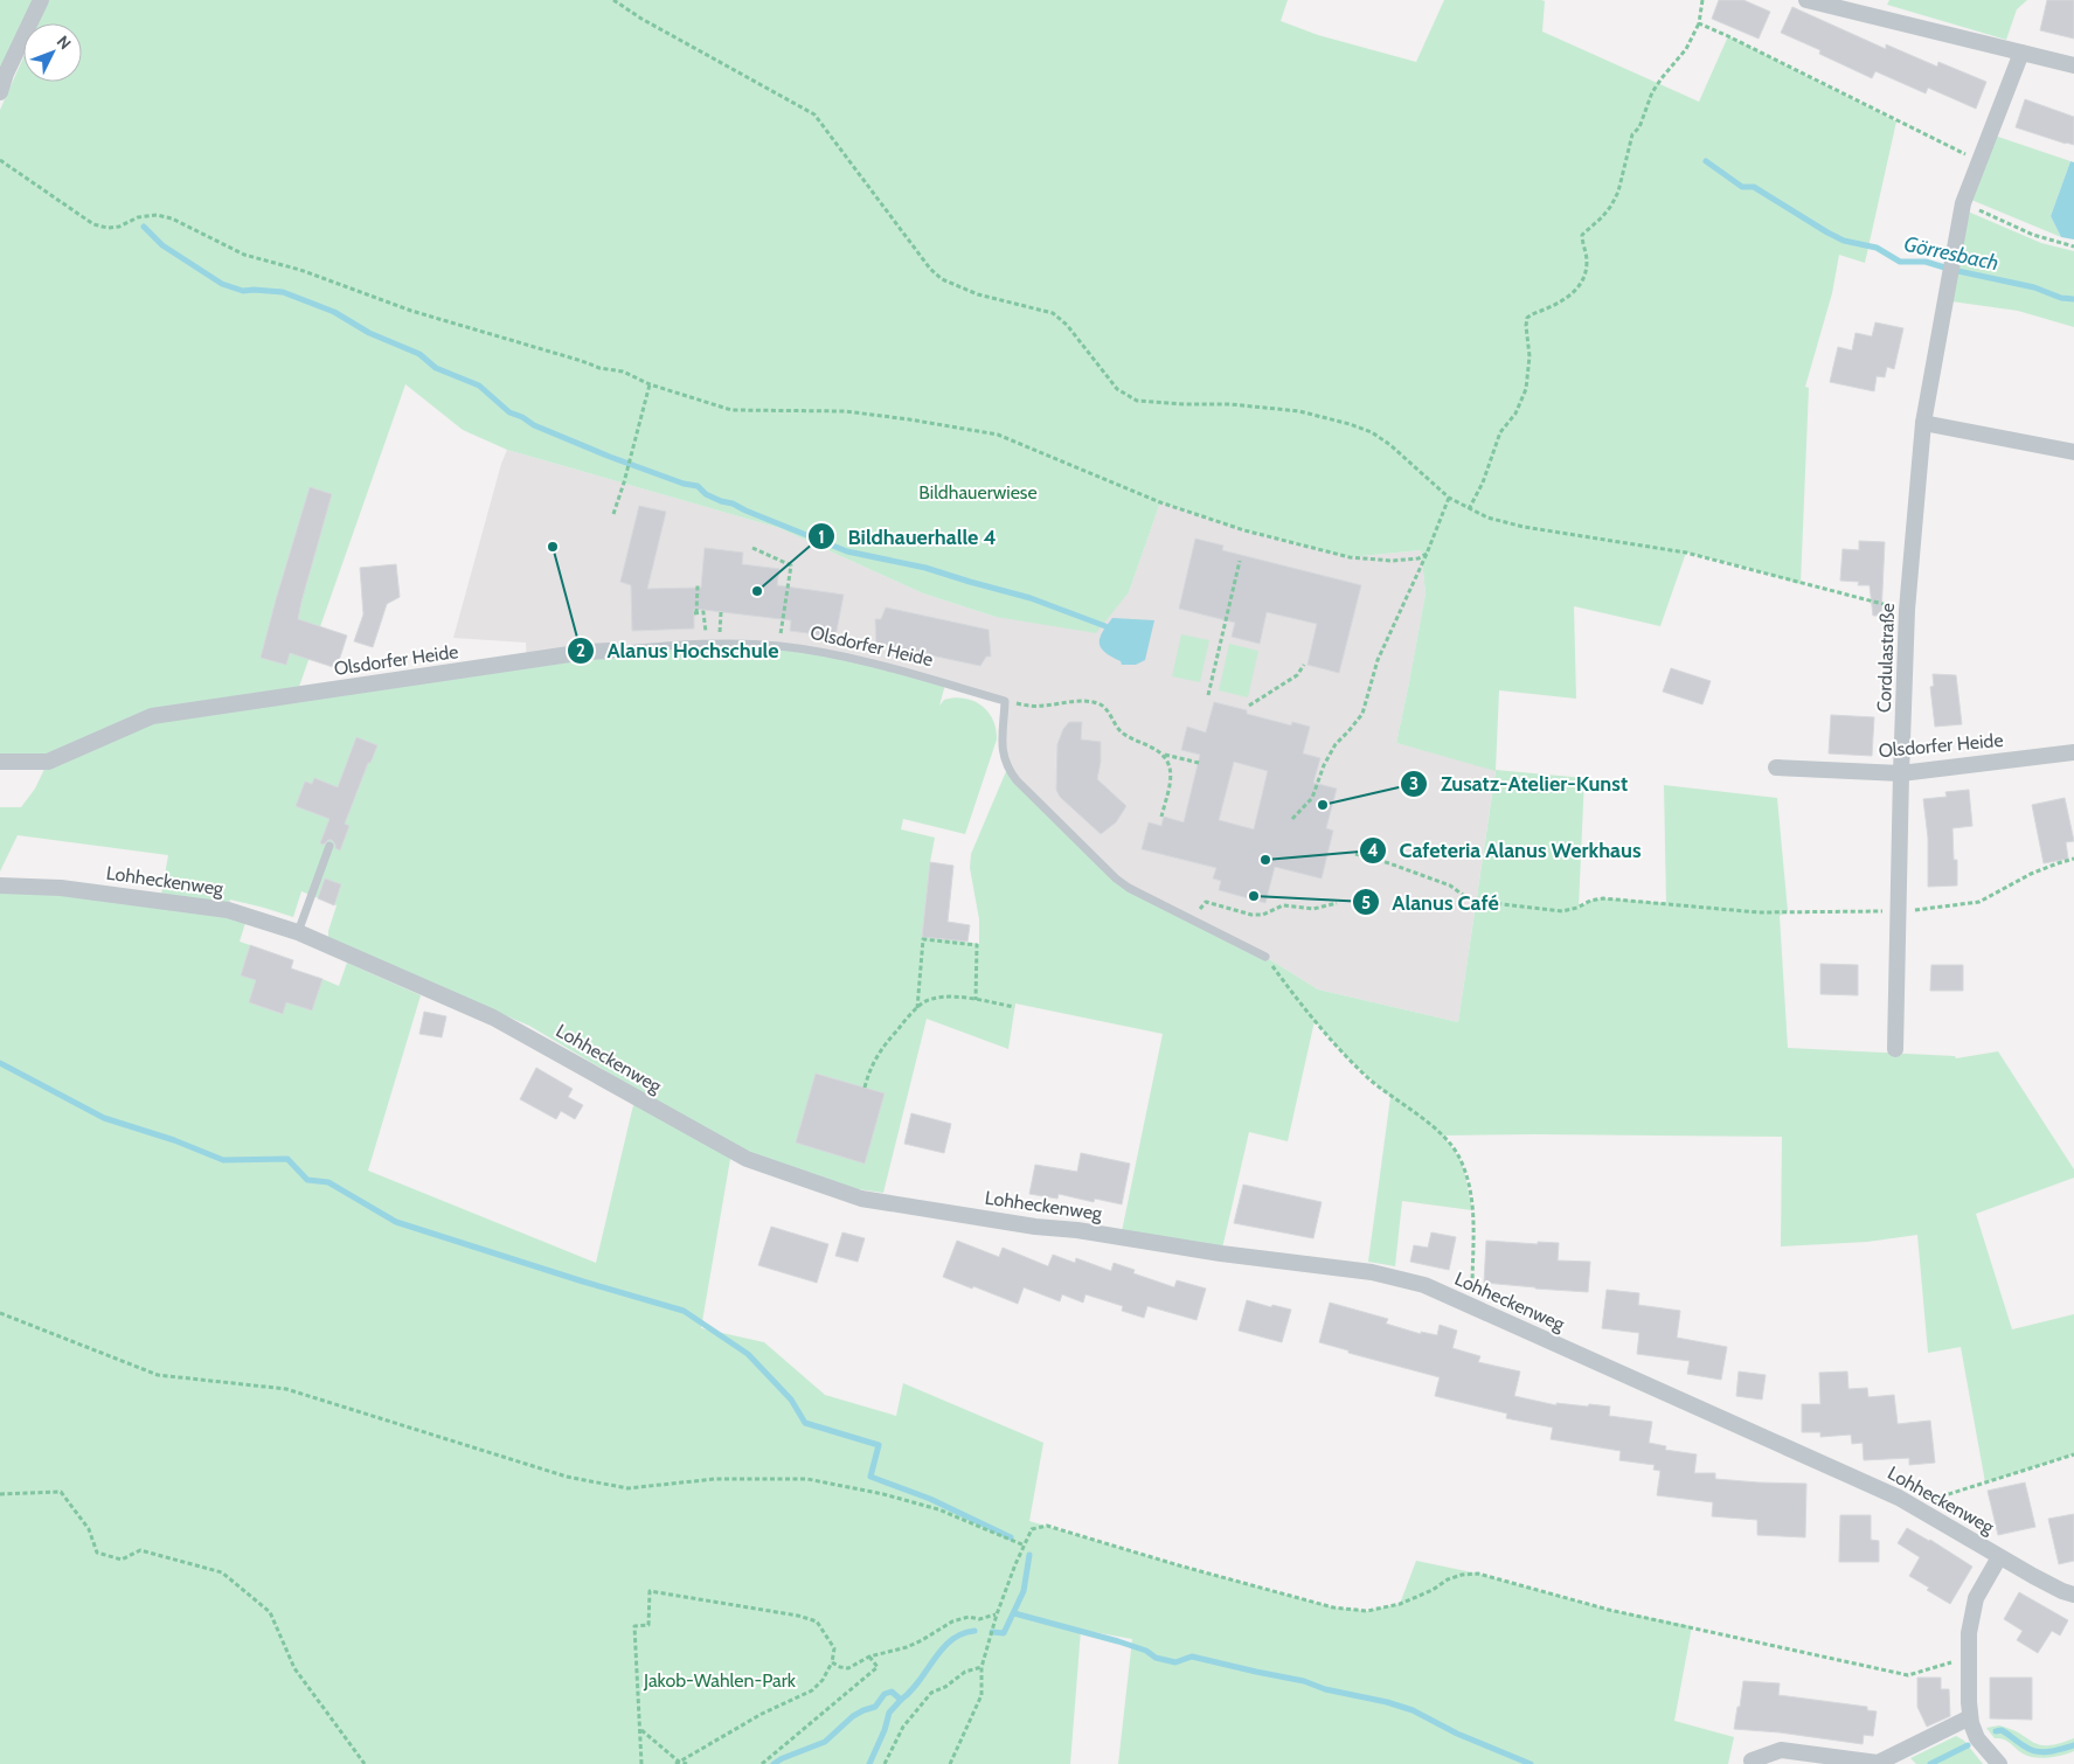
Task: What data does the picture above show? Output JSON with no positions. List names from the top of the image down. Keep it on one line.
{"streets":{"street":["Olsdorfer Heide","Cordulastraße","Lohheckenweg"]},"crossings":[["Olsdorfer Heide","Cordulastraße"]],"water":["Görresbach"],"parks":["Bildhauerwiese","Jakob-Wahlen-Park"],"places":["Alanus Hochschule","Bildhauerhalle 4","Zusatz-Atelier-Kunst","Cafeteria Alanus Werkhaus","Alanus Café"],"north":"top right"}
